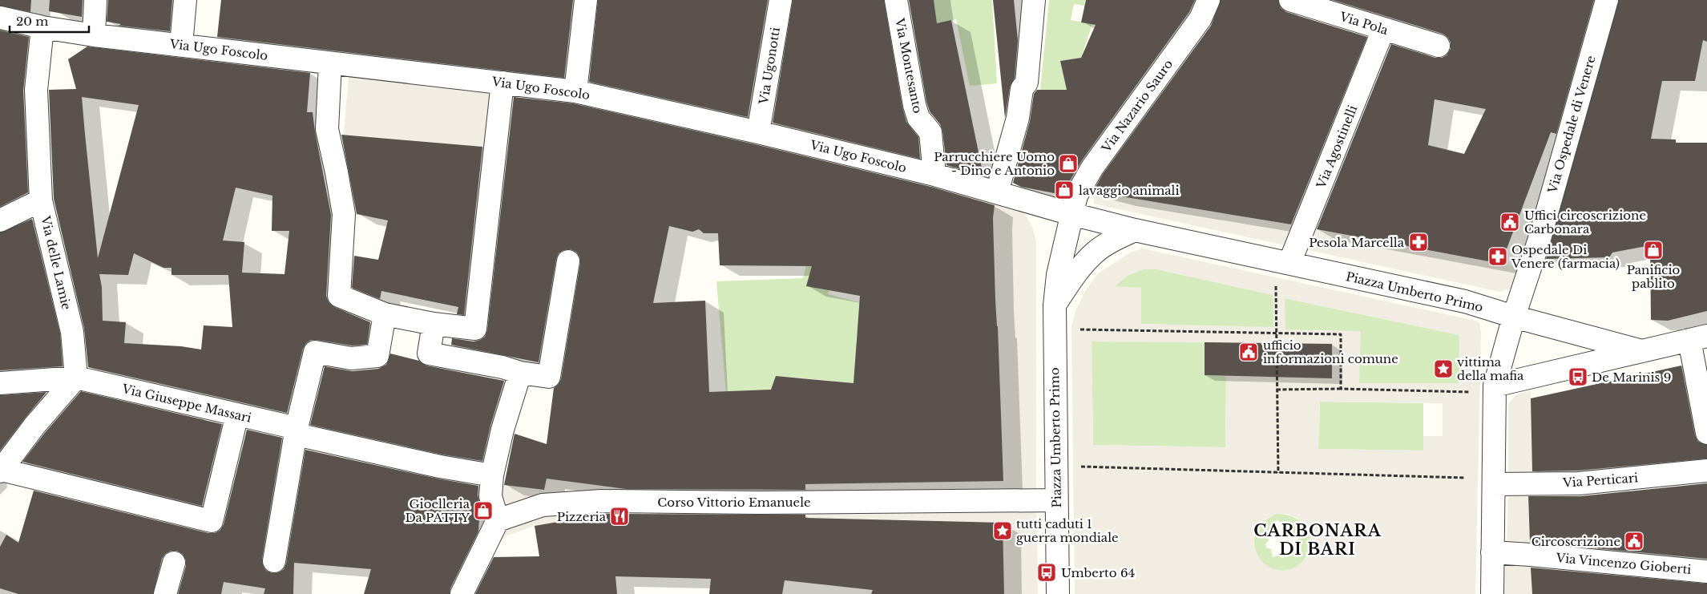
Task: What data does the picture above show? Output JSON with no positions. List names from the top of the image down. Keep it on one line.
{"streets":{"street":["Via Pola","Via Ugo Foscolo","Via Ugonotti","Via Montesanto","Via Nazario Sauro","Via Ospedale di Venere","Via Agostinelli","Via delle Lamie","Piazza Umberto Primo","Via Giuseppe Massari","Via Perticari","Corso Vittorio Emanuele","Via Vincenzo Gioberti"]},"crossings":[["Via Pola","Via Agostinelli"],["Via Ugo Foscolo","Via Ugonotti"],["Via Ugo Foscolo","Via Montesanto"],["Via Ugo Foscolo","Via Nazario Sauro"],["Via Ugo Foscolo","Via delle Lamie"],["Via Ugo Foscolo","Piazza Umberto Primo"],["Via Nazario Sauro","Piazza Umberto Primo"],["Via Ospedale di Venere","Piazza Umberto Primo"],["Via Agostinelli","Piazza Umberto Primo"],["Via delle Lamie","Via Giuseppe Massari"],["Piazza Umberto Primo","Corso Vittorio Emanuele"]],"districts":["CARBONARA DI BARI"],"places":{"shop":["Parrucchiere Uomo - Dino e Antonio","lavaggio animali","Panificio pablito","Gioelleria Da PATTY"],"public building":["Uffici circoscrizione Carbonara","ufficio informazioni comune","Circoscrizione"],"pharmacy":["Pesola Marcella","Ospedale Di Venere (farmacia)"],"place":["vittima della mafia","tutti caduti 1 guerra mondiale"],"bus stop":["De Marinis 9","Umberto 64"],"restaurant":["Pizzeria"]},"scale_bar":"20 m"}
